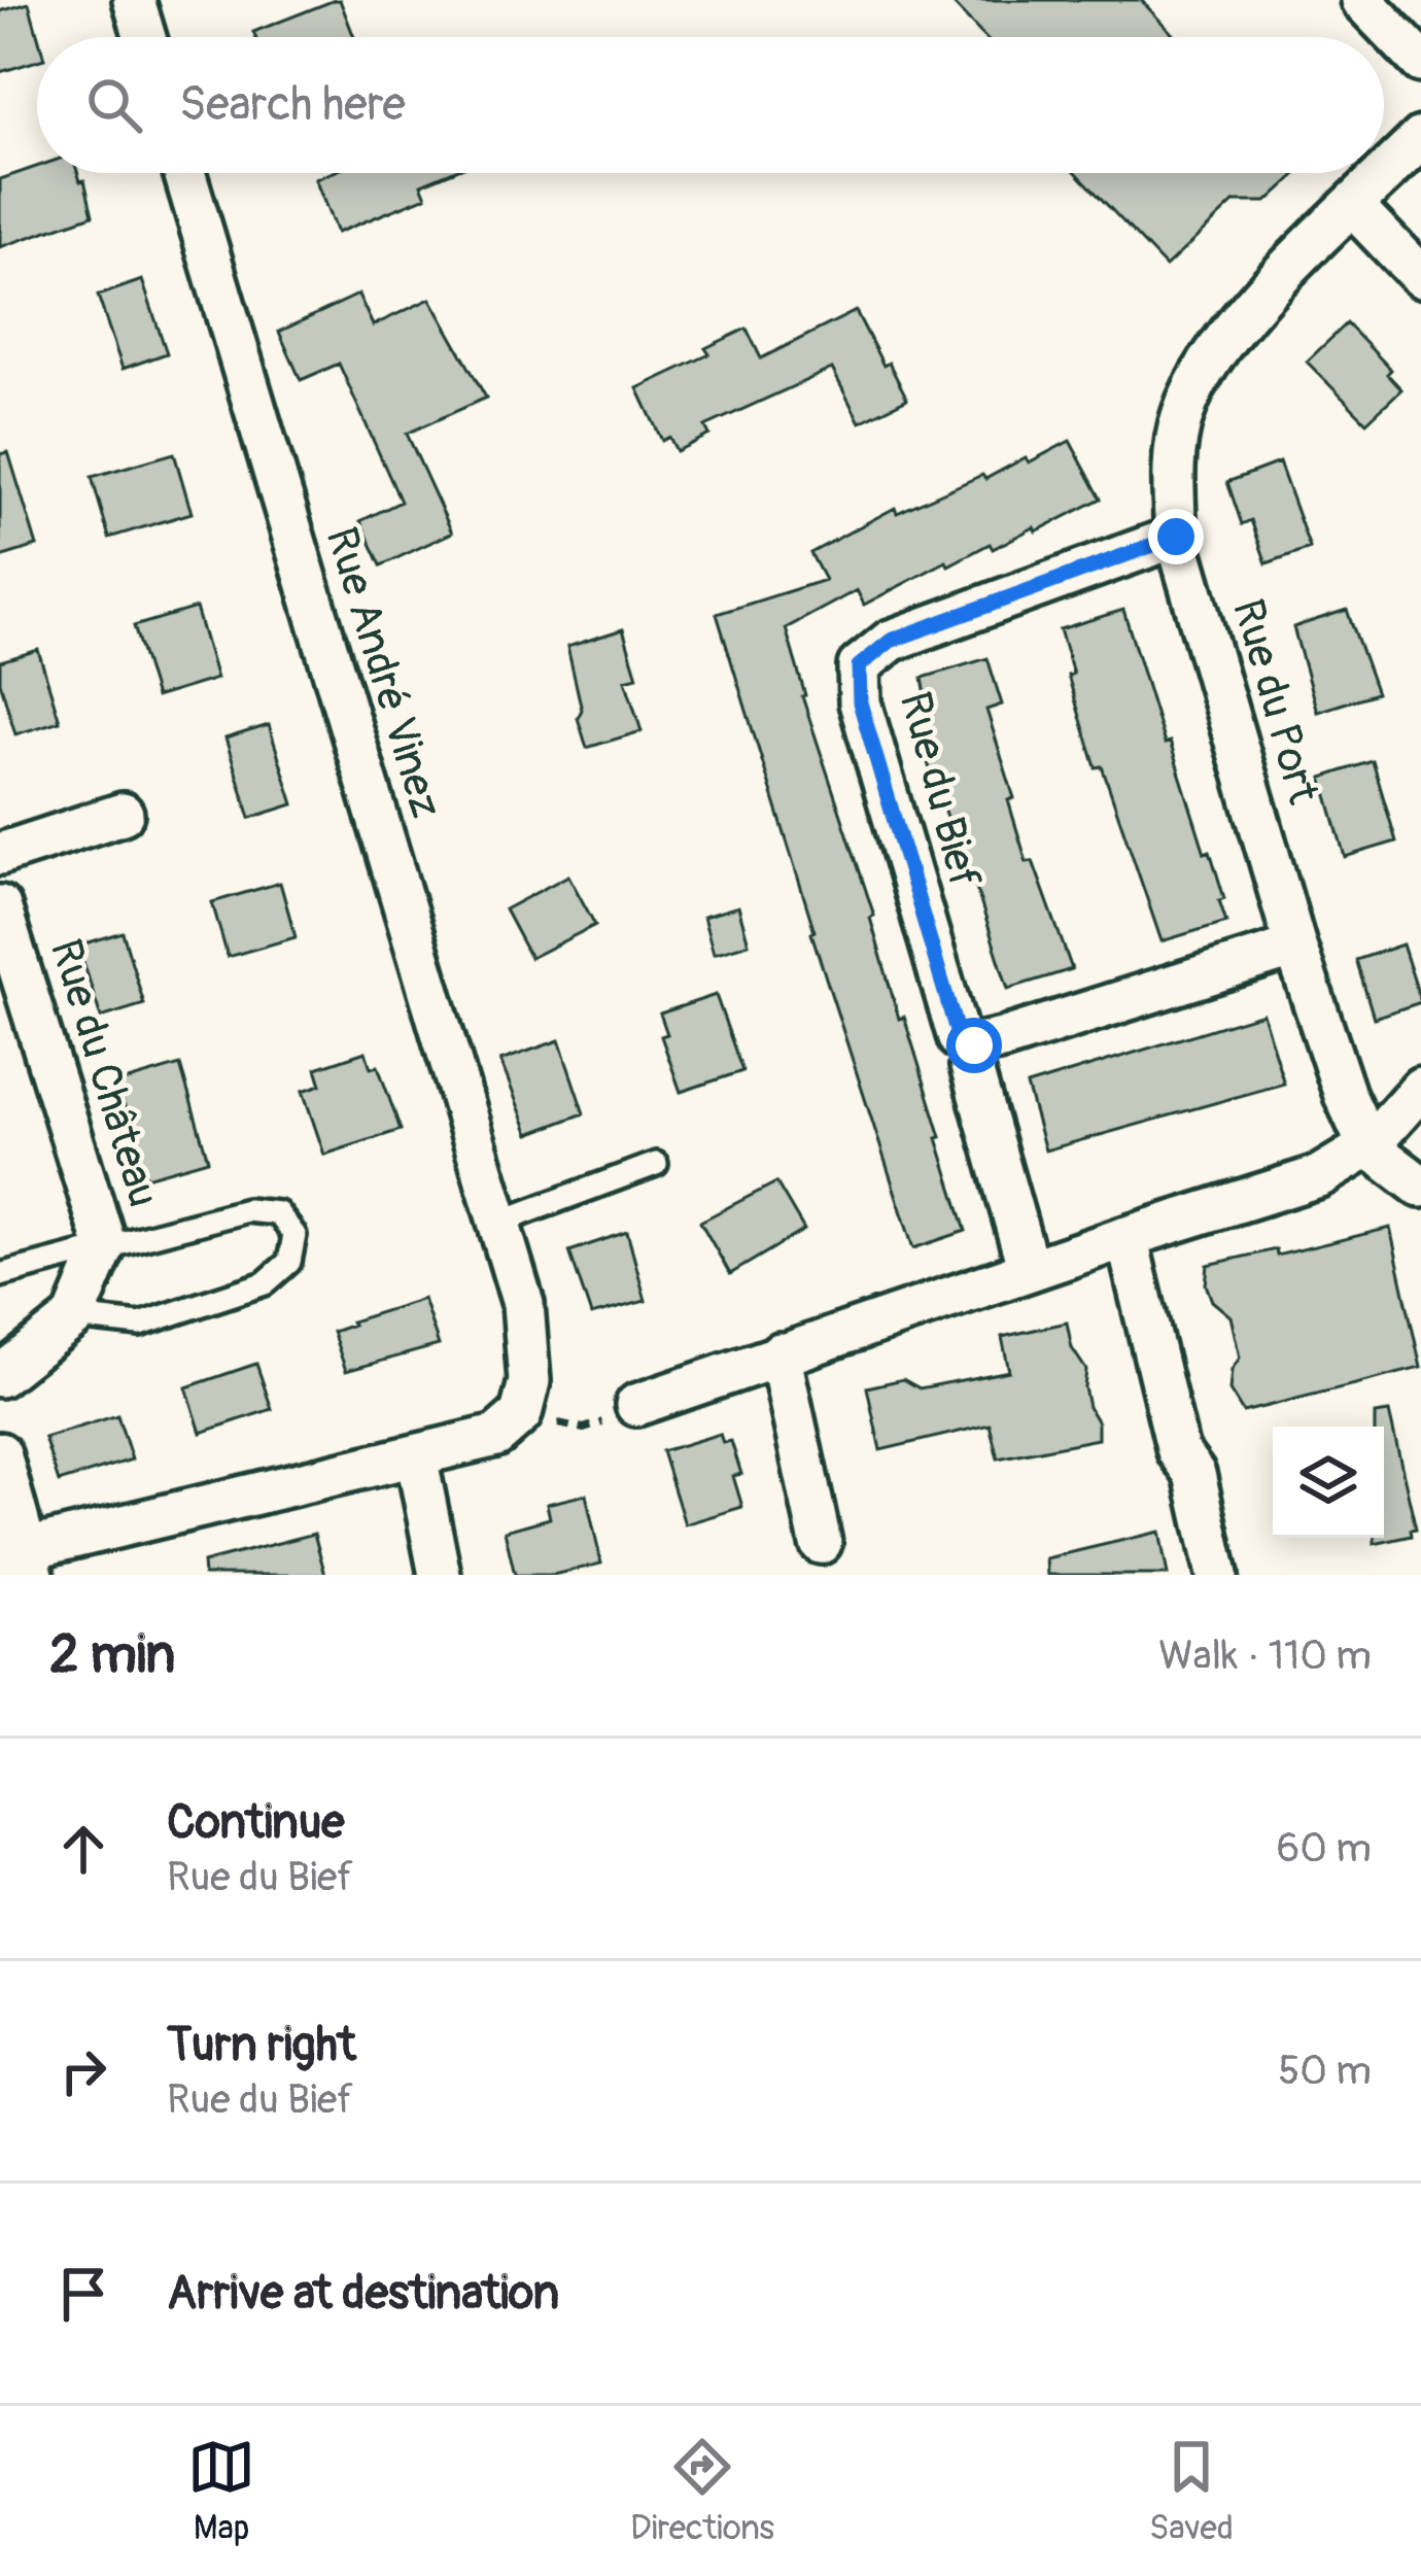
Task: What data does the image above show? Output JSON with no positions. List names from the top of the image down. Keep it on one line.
{"streets":{"street":["Rue André Vinez","Rue du Port","Rue du Bief","Rue du Château"]},"crossings":[["Rue du Port","Rue du Bief"]],"page":{"search":"Search here","heading":["2 min","Walk · 110 m"],"list":[["Continue","Rue du Bief","60 m"],["Turn right","Rue du Bief","50 m"],"Arrive at destination"],"nav":["Map","Directions","Saved"]}}
